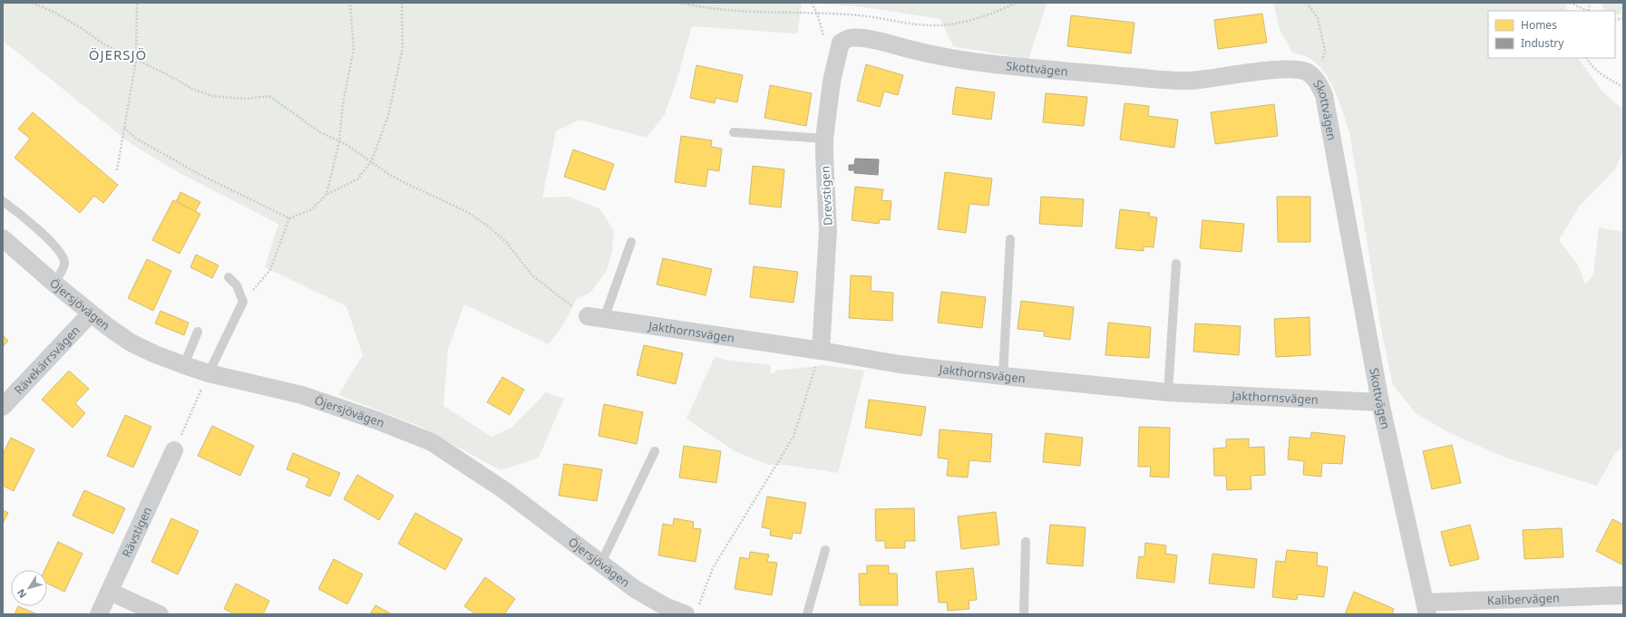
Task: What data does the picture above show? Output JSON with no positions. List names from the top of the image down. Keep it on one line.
{"streets":{"street":["Skottvägen","Drevstigen","Öjersjövägen","Jakthornsvägen","Rävekärrsvägen","Rävstigen","Kalibervägen"]},"crossings":[["Skottvägen","Drevstigen"],["Skottvägen","Jakthornsvägen"],["Skottvägen","Kalibervägen"],["Drevstigen","Jakthornsvägen"],["Öjersjövägen","Rävekärrsvägen"]],"districts":["ÖJERSJÖ"],"legend":["Homes","Industry"],"north":"bottom left"}
